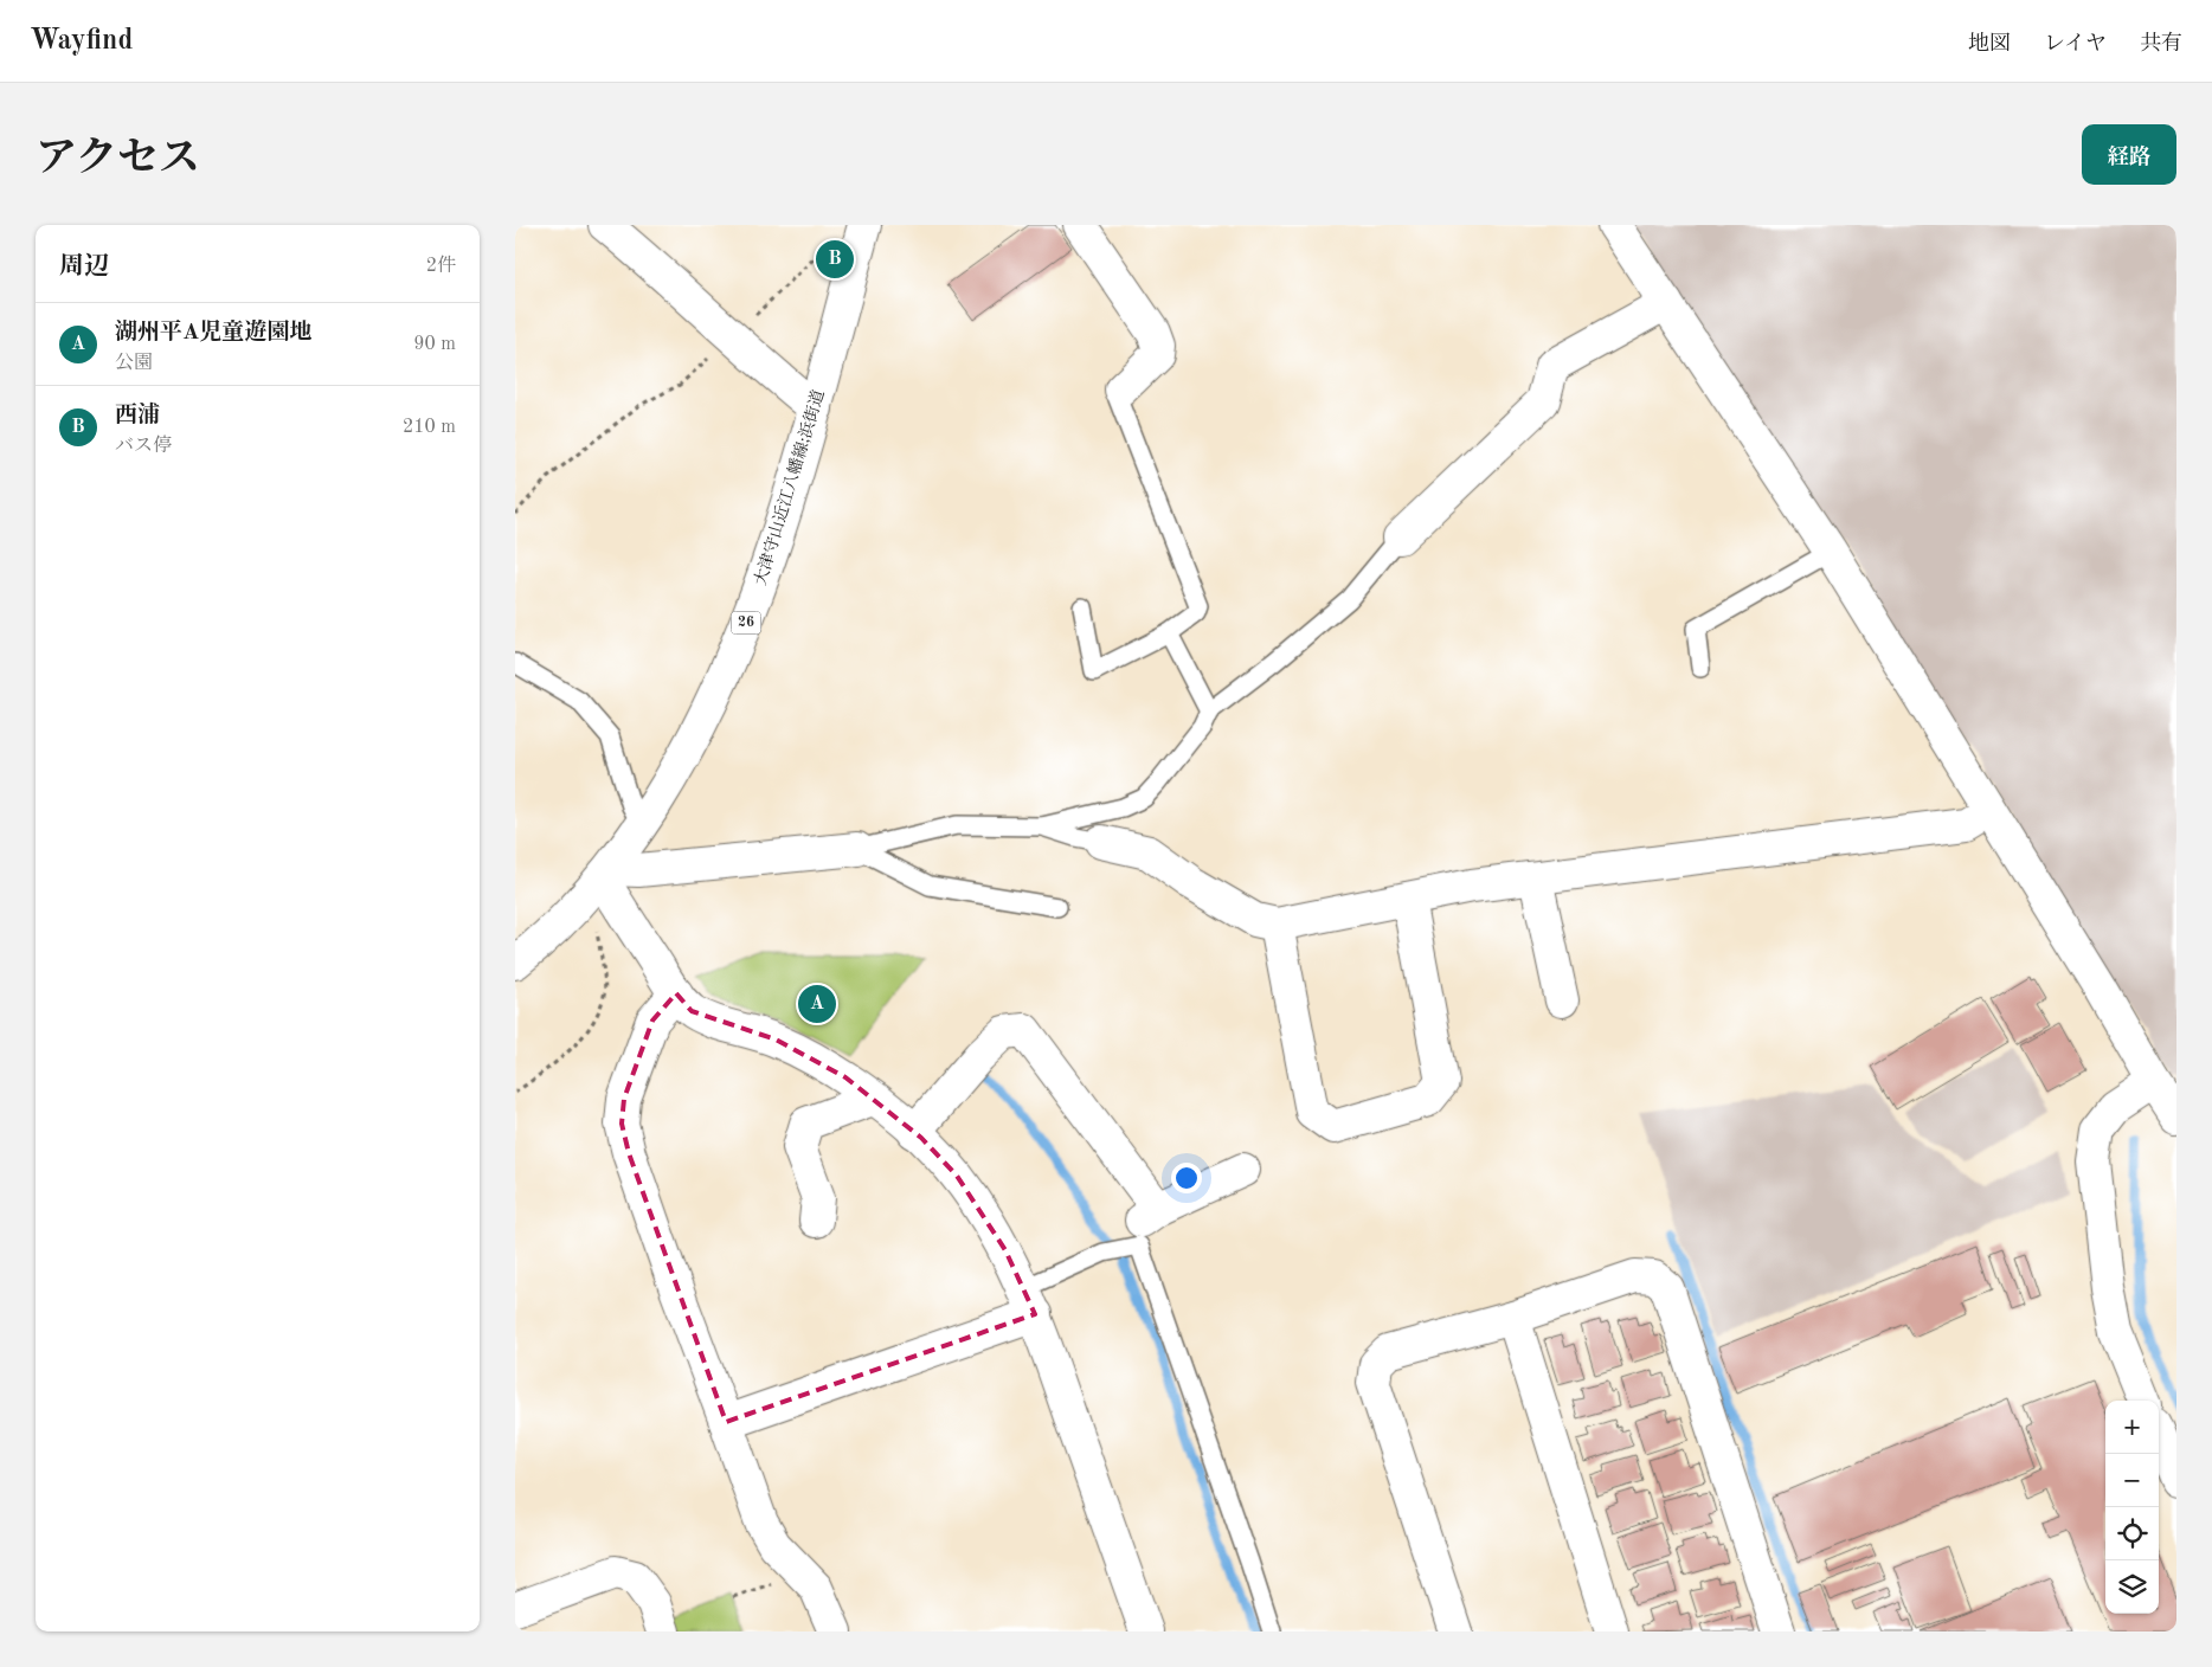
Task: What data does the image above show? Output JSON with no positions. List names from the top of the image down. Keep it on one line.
{"streets":{"street":["大津守山近江八幡線;浜街道","26"]},"page":{"header":"Wayfind","nav":["地図","レイヤ","共有"],"title":"アクセス","buttons":"経路","heading":["周辺","2件"],"pins":["B","A"],"list":[{"mark":"A","name":"湖州平A児童遊園地","note":"公園","value":"90 m"},{"mark":"B","name":"西浦","note":"バス停","value":"210 m"}],"map_buttons":["+","−"]}}
